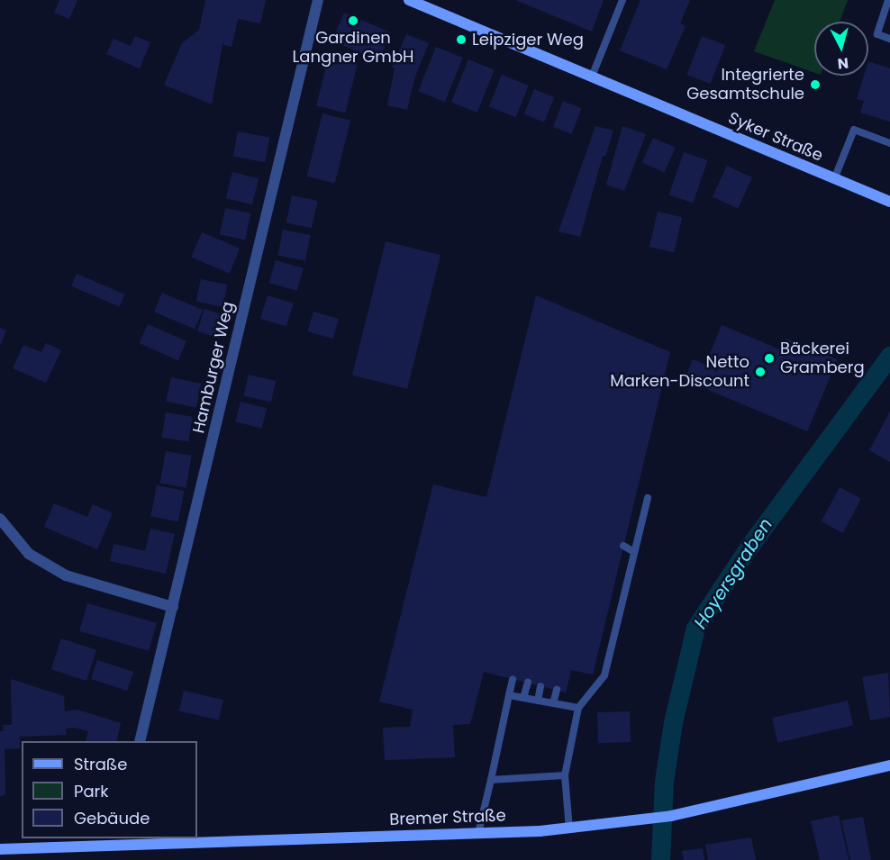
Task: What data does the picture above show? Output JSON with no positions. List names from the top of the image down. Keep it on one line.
{"streets":{"main road":["Syker Straße","Bremer Straße"],"street":["Hamburger Weg"]},"water":["Hoyersgraben"],"places":["Gardinen Langner GmbH","Leipziger Weg","Integrierte Gesamtschule","Bäckerei Gramberg","Netto Marken-Discount"],"legend":["Straße","Park","Gebäude"],"north":"bottom"}
